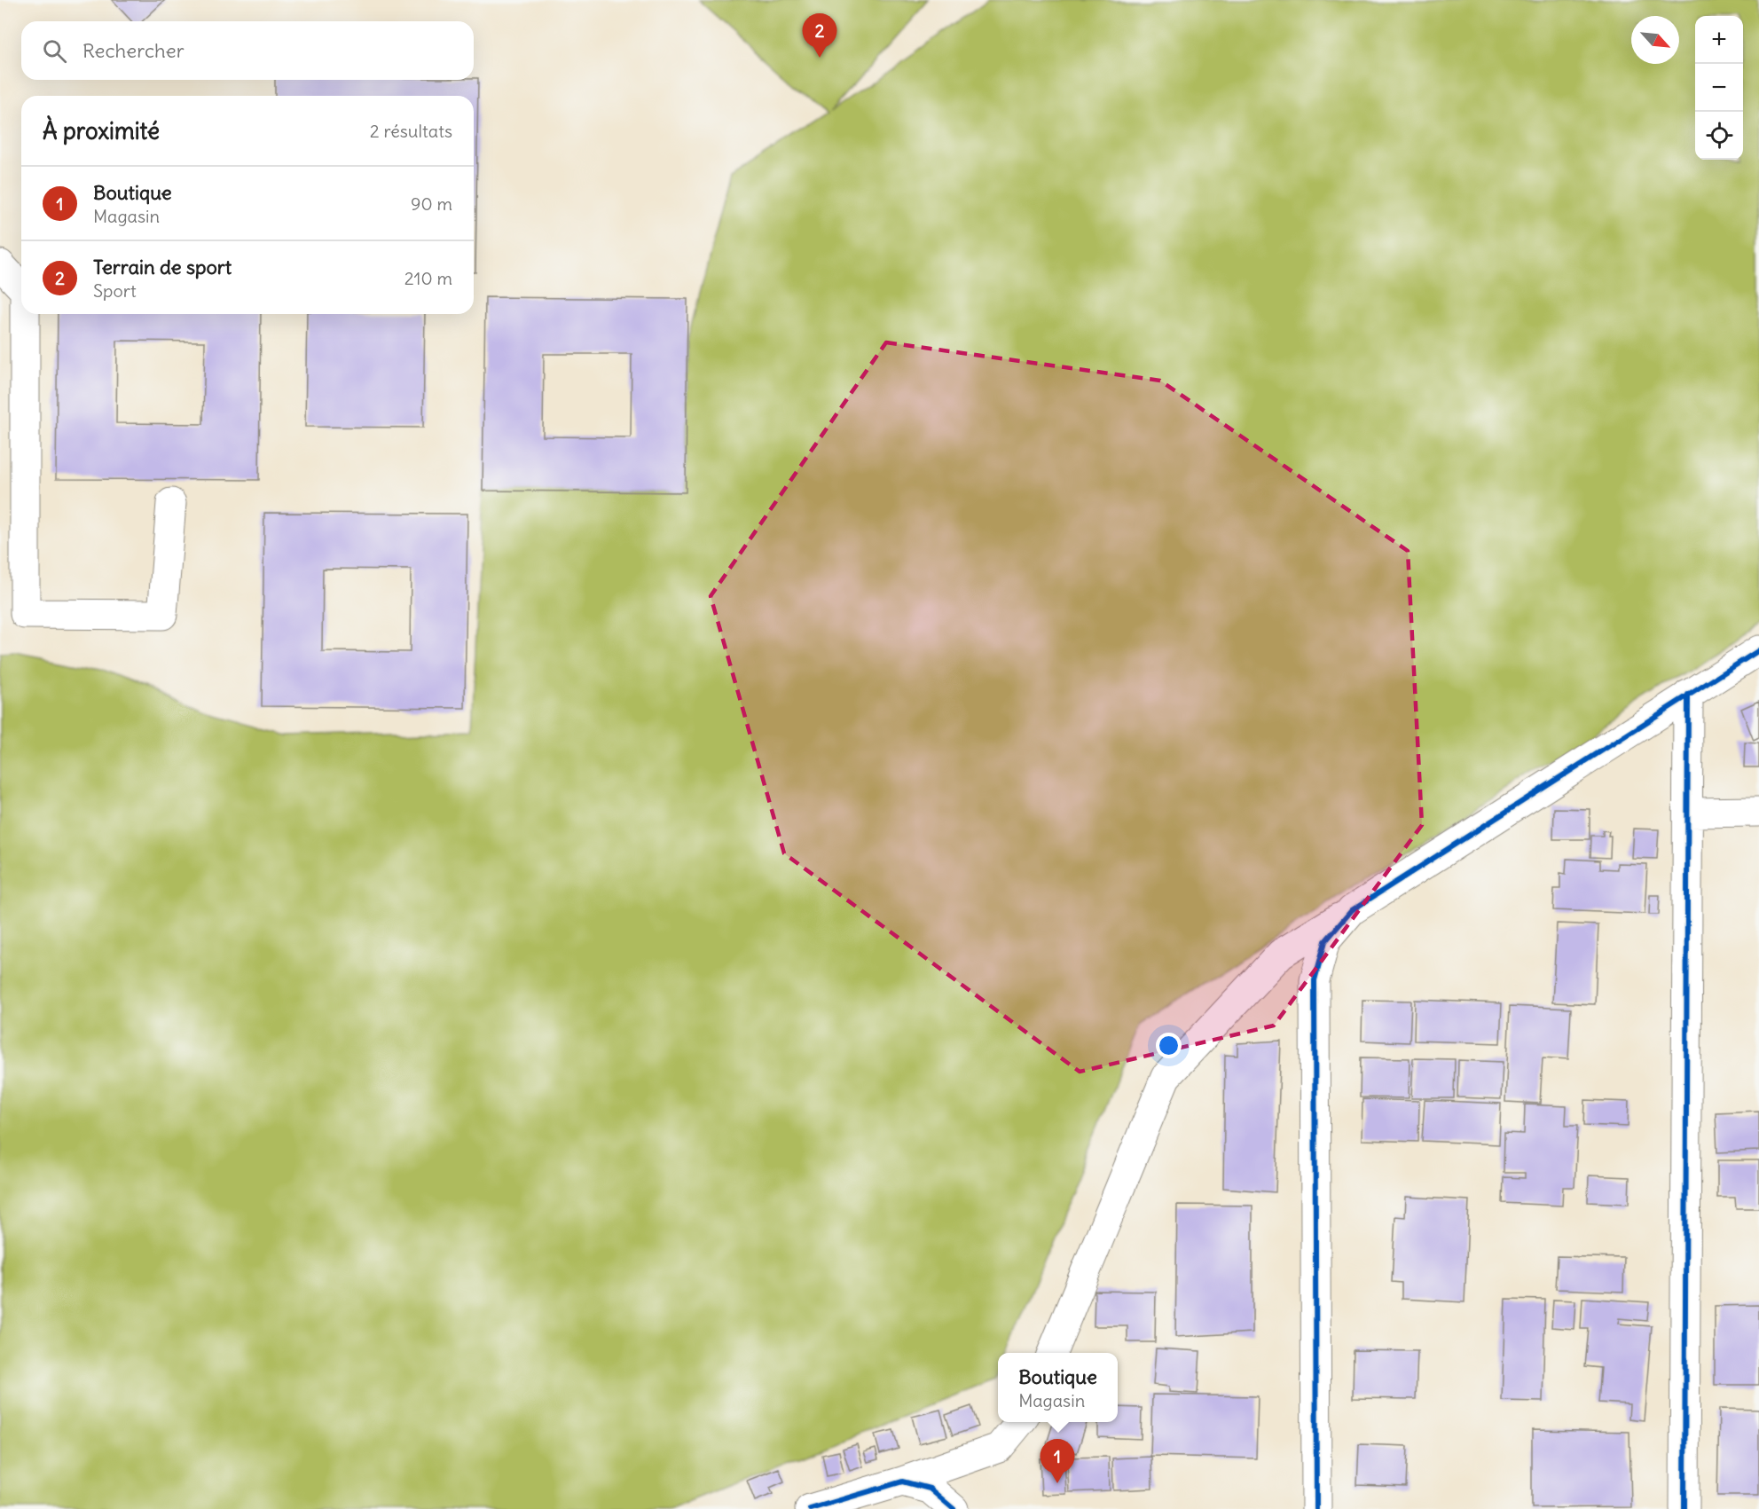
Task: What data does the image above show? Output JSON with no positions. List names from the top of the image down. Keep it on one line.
{"north":"bottom right","page":{"pins":["2","1"],"map_buttons":["+","−"],"search":"Rechercher","heading":["À proximité","2 résultats"],"list":[{"mark":"1","name":"Boutique","note":"Magasin","value":"90 m"},{"mark":"2","name":"Terrain de sport","note":"Sport","value":"210 m"}],"popup":["Boutique","Magasin"]}}
